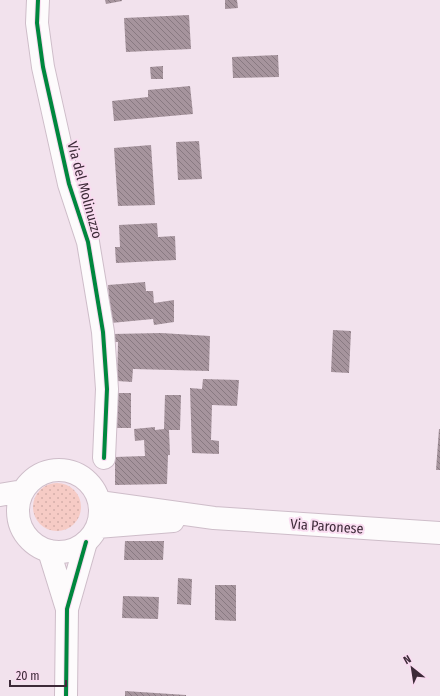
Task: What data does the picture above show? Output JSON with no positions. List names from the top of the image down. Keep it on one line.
{"streets":{"main road":["Via del Molinuzzo","Via Paronese"]},"scale_bar":"20 m","north":"top left"}
